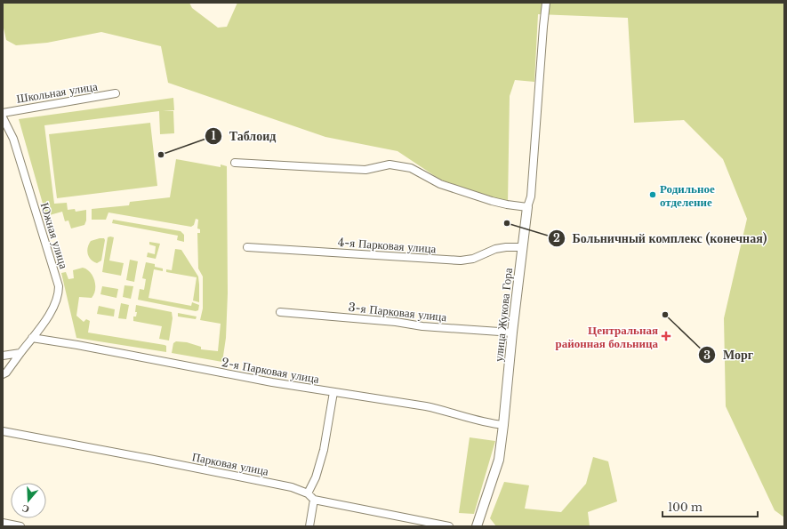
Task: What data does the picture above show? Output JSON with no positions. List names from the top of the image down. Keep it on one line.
{"streets":{"street":["Школьная улица","Южная улица","4-я Парковая улица","3-я Парковая улица","улица Жукова Гора","2-я Парковая улица","Парковая улица"]},"crossings":[["Южная улица","2-я Парковая улица"],["4-я Парковая улица","улица Жукова Гора"],["3-я Парковая улица","улица Жукова Гора"],["улица Жукова Гора","2-я Парковая улица"]],"places":{"other":["Таблоид","Родильное отделение","Больничный комплекс (конечная)","Морг"],"health":["Центральная районная больница"]},"scale_bar":"100 m","north":"bottom"}
